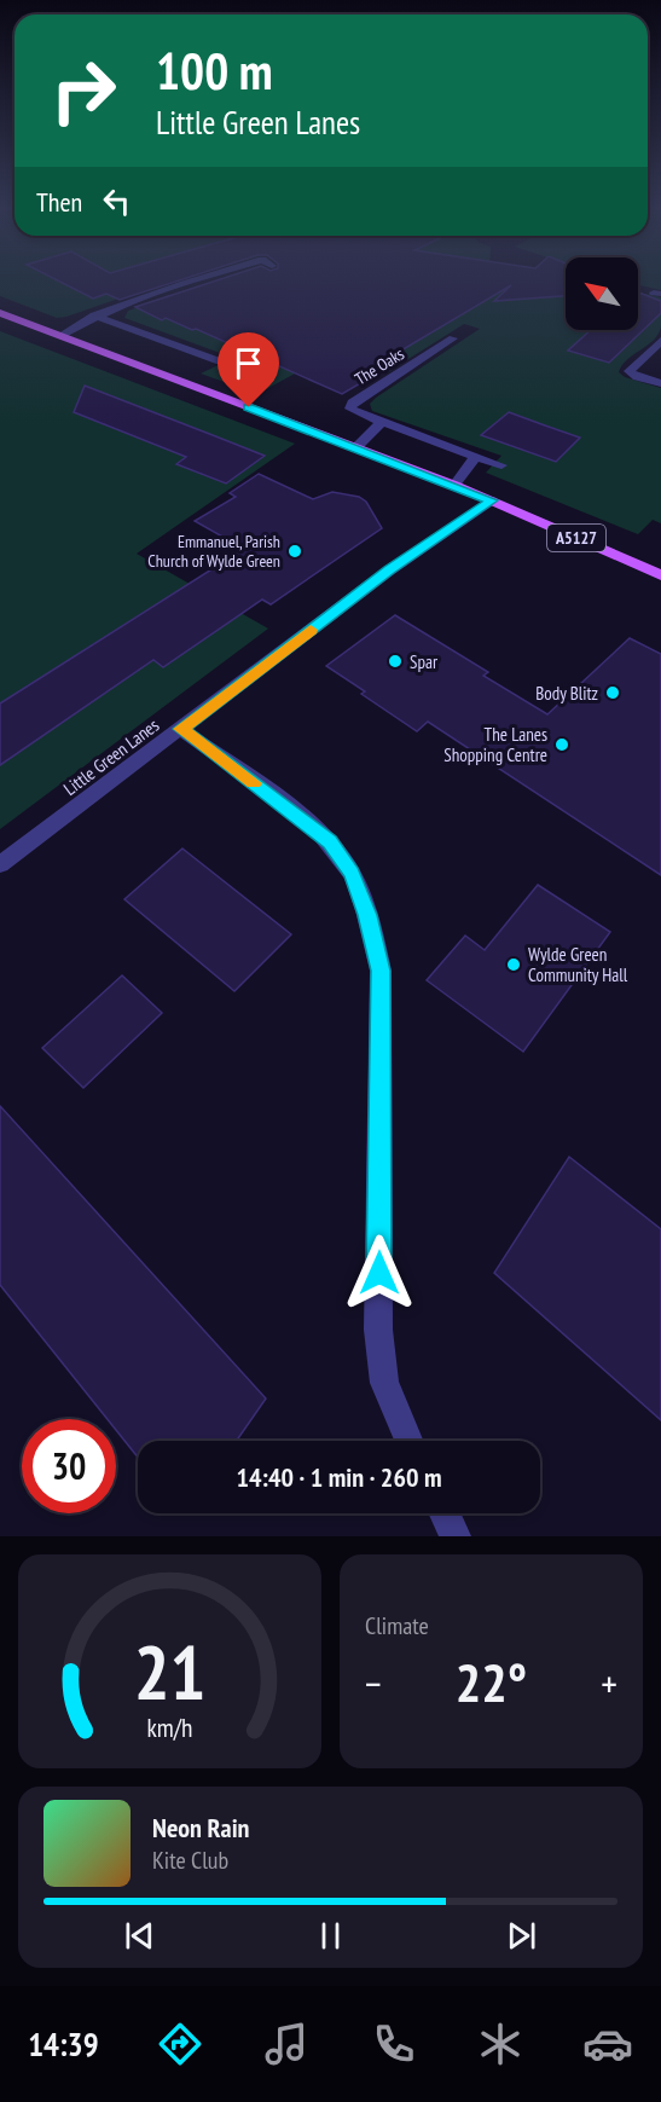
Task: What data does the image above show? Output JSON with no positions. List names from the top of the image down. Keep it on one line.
{"streets":{"main road":["A5127"],"street":["The Oaks","Little Green Lanes"]},"crossings":[["A5127","Little Green Lanes"]],"places":["Emmanuel, Parish Church of Wylde Green","Spar","Body Blitz","The Lanes Shopping Centre","Wylde Green Community Hall"],"north":"top left","page":{"turn":["100 m","Little Green Lanes"],"then":"Then","limit":"30","trip":"14:40 · 1 min · 260 m","tile":"Climate","heat":["−","22°","+"],"song":["Neon Rain","Kite Club"],"tabs":"14:39","gauge":["21","km/h"]}}
